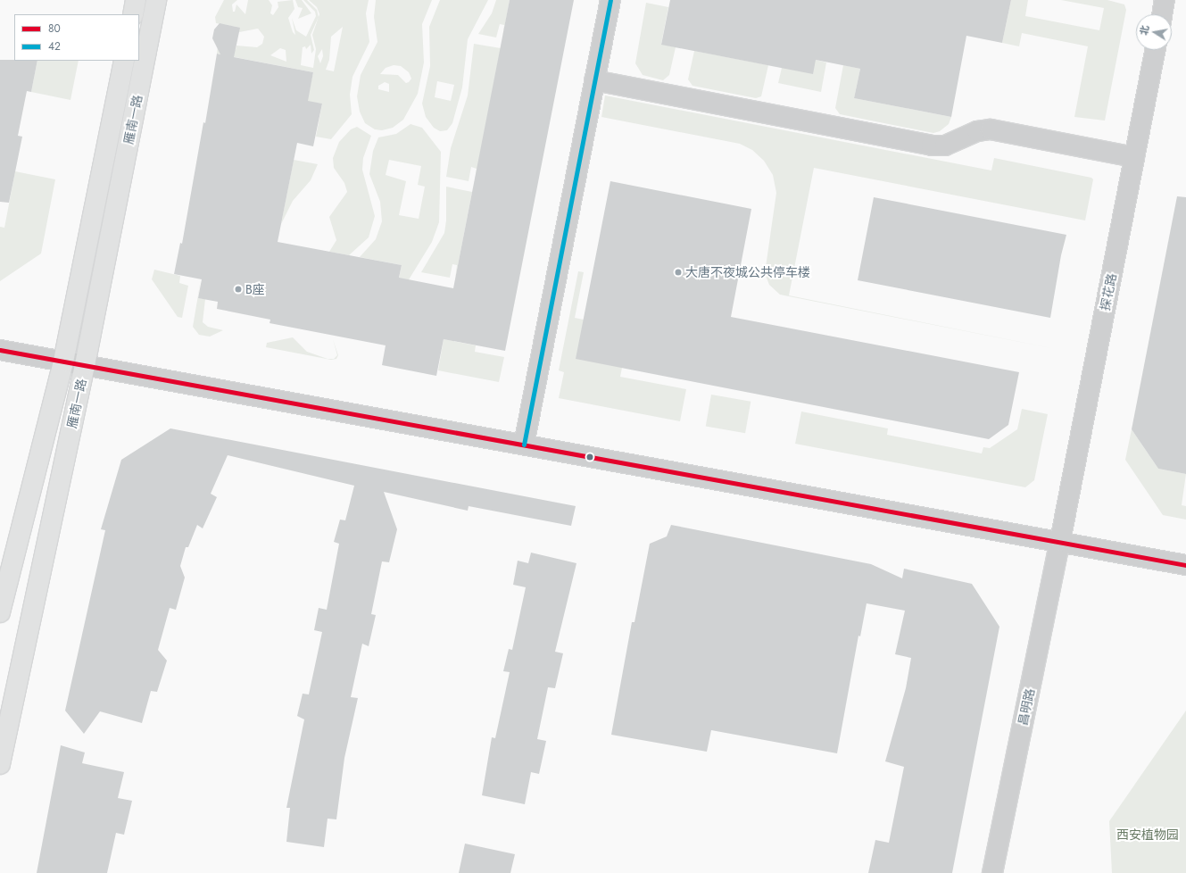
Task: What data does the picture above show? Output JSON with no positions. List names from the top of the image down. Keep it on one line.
{"streets":{"main road":["雁南一路"],"street":["探花路","昌明路"]},"crossings":[["探花路","昌明路"]],"parks":["西安植物园"],"places":["大唐不夜城公共停车楼","B座"],"lines":["transit line 42","transit line 80"],"legend":["80","42"],"north":"left"}
